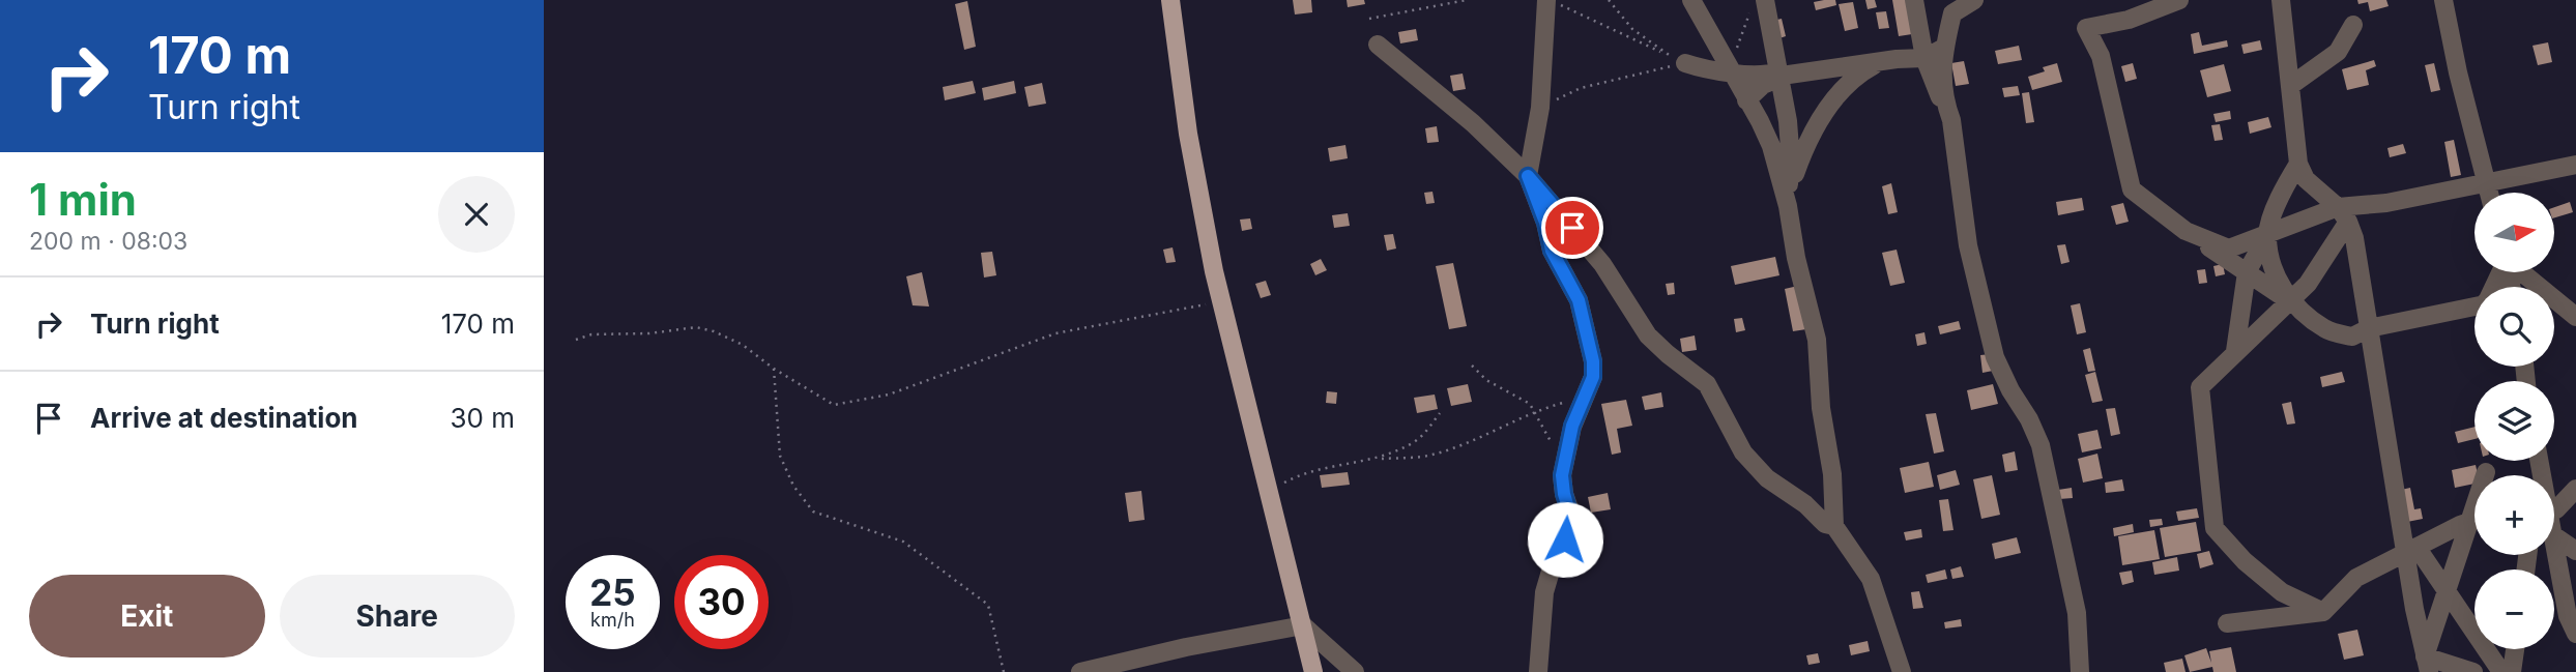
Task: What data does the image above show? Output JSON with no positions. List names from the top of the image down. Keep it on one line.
{"north":"right","page":{"turn":["170 m","Turn right"],"heading":["1 min","200 m · 08:03"],"map_buttons":["+","−"],"list":[{"name":"Turn right","value":"170 m"},{"name":"Arrive at destination","value":"30 m"}],"speed":"25 km/h","limit":"30","buttons":["Exit","Share"]}}
